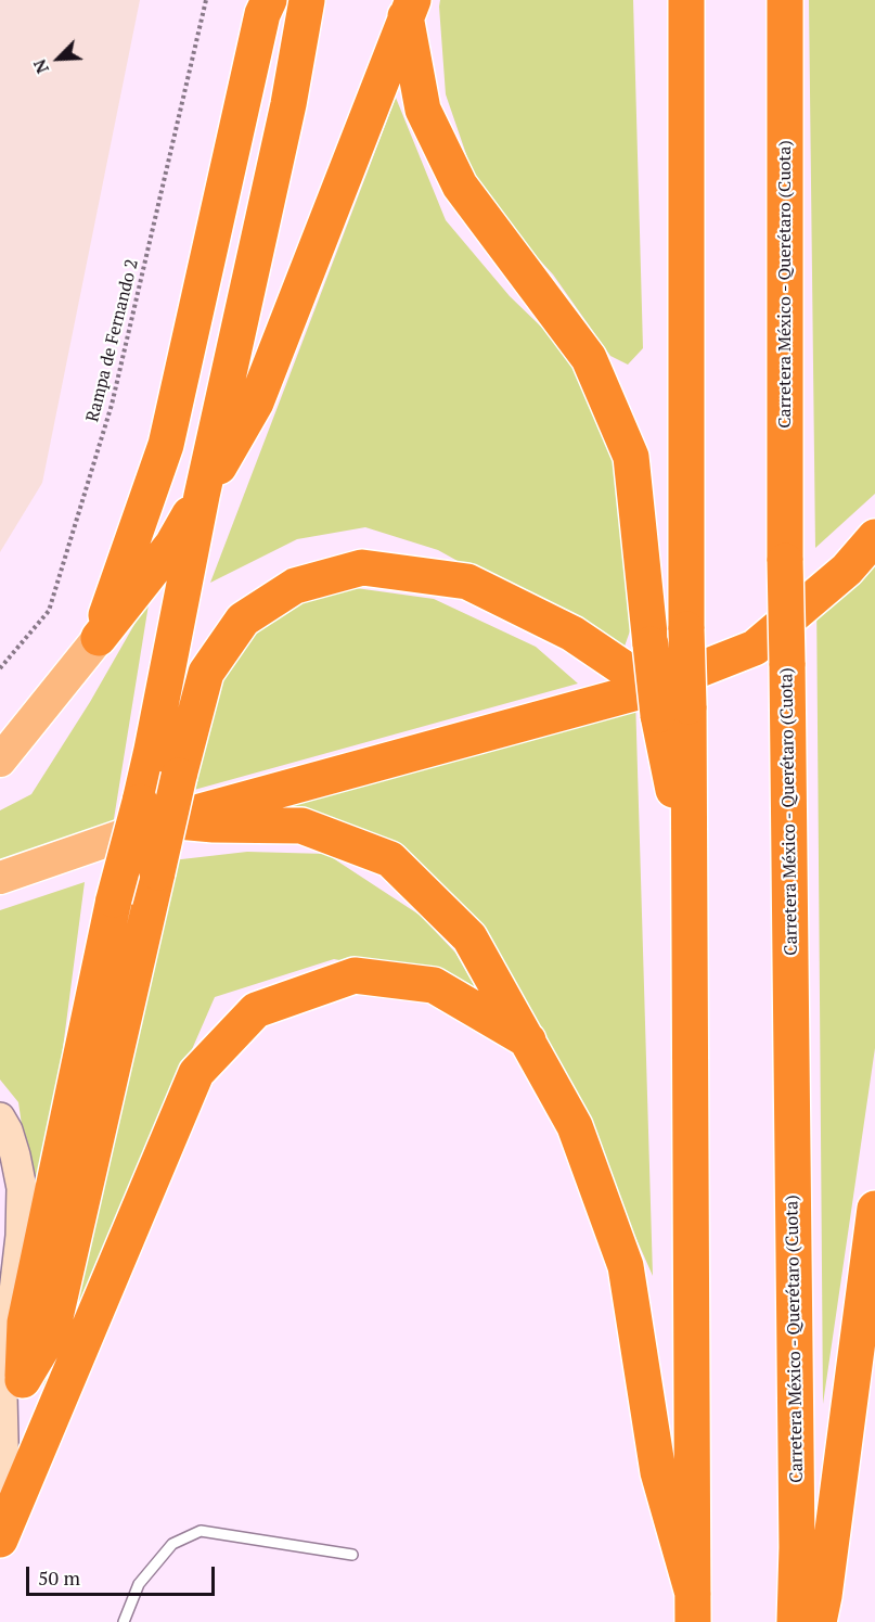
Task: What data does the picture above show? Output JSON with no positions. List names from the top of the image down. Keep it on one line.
{"streets":{"highway":["Carretera México - Querétaro (Cuota)"],"path":["Rampa de Fernando 2"]},"scale_bar":"50 m","north":"bottom left"}
